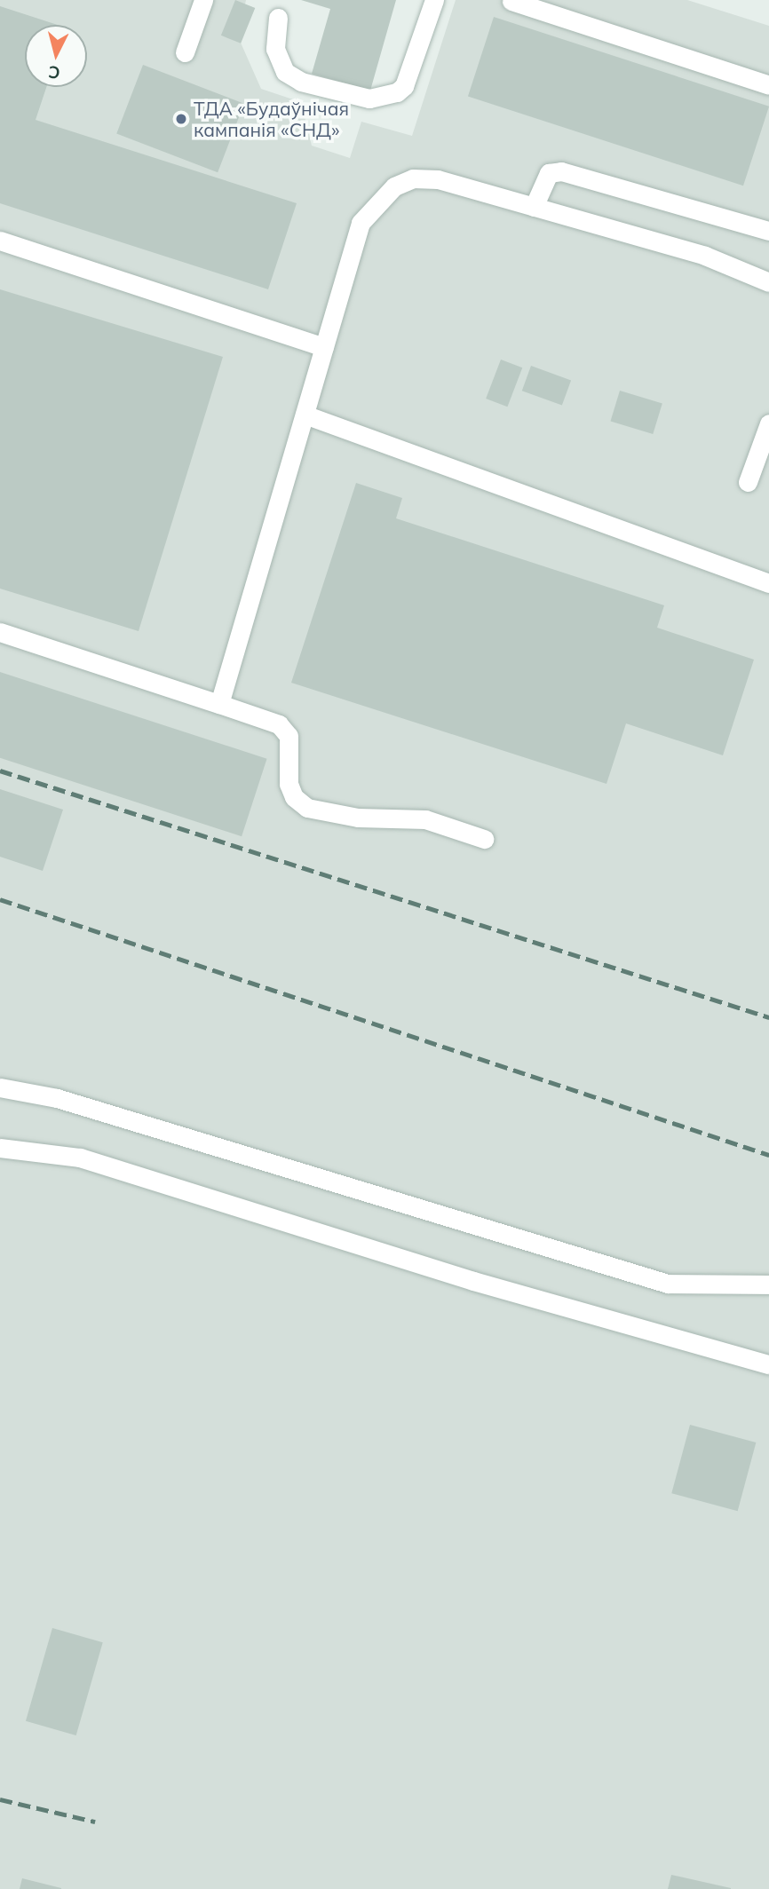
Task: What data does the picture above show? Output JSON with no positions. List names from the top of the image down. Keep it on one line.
{"places":["ТДА «Будаўнічая кампанія «СНД»"],"north":"bottom"}
